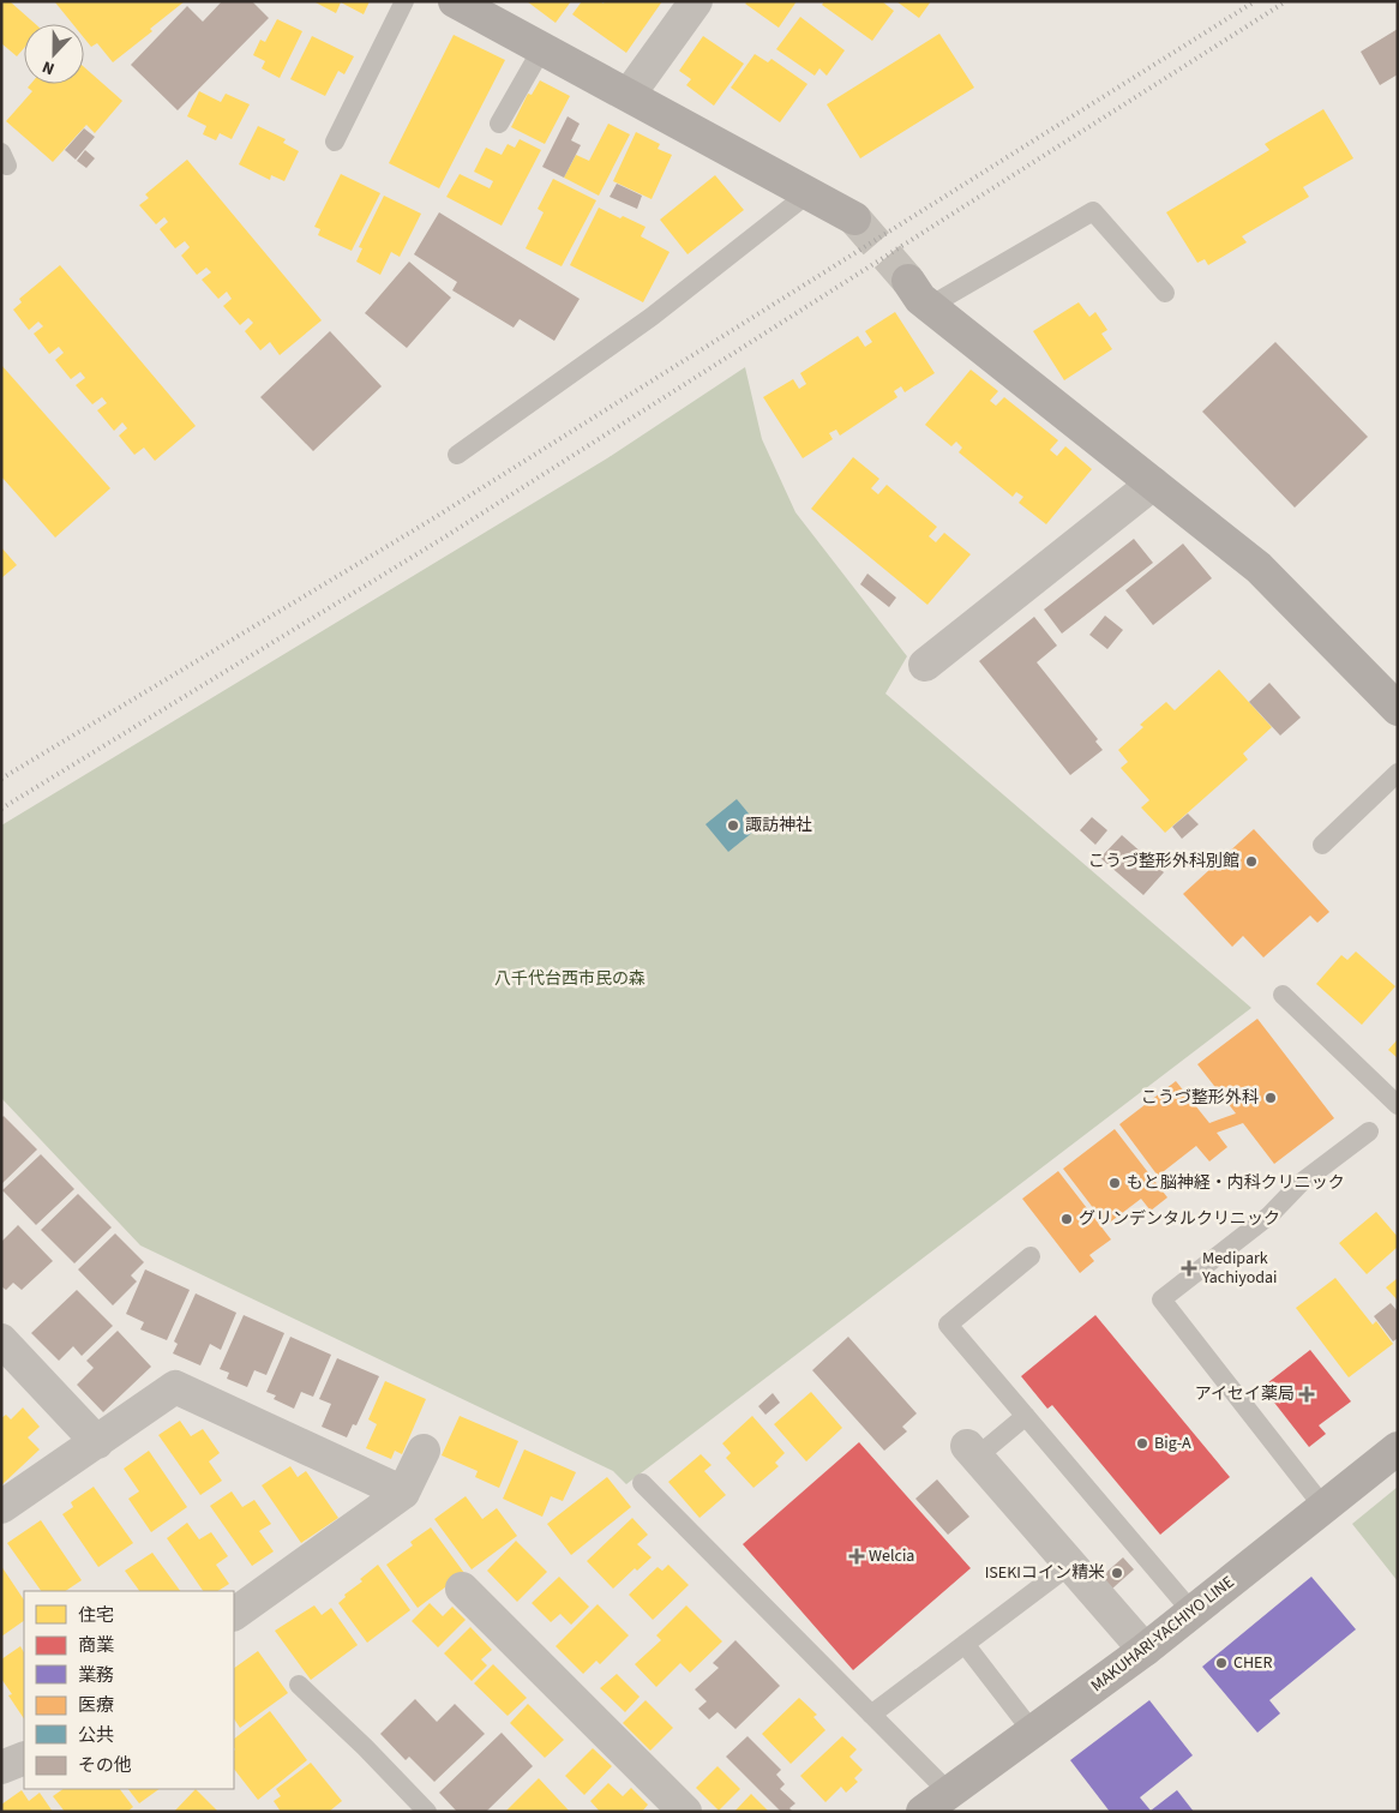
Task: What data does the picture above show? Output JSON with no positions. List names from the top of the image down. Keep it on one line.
{"streets":{"street":["MAKUHARI-YACHIYO LINE"]},"parks":["八千代台西市民の森"],"places":{"other":["諏訪神社","こうづ整形外科別館","こうづ整形外科","もと脳神経・内科クリニック","グリンデンタルクリニック","Big-A","ISEKIコイン精米","CHER"],"health":["Medipark Yachiyodai","アイセイ薬局","Welcia"]},"legend":["住宅","商業","業務","医療","公共","その他"],"north":"bottom"}
